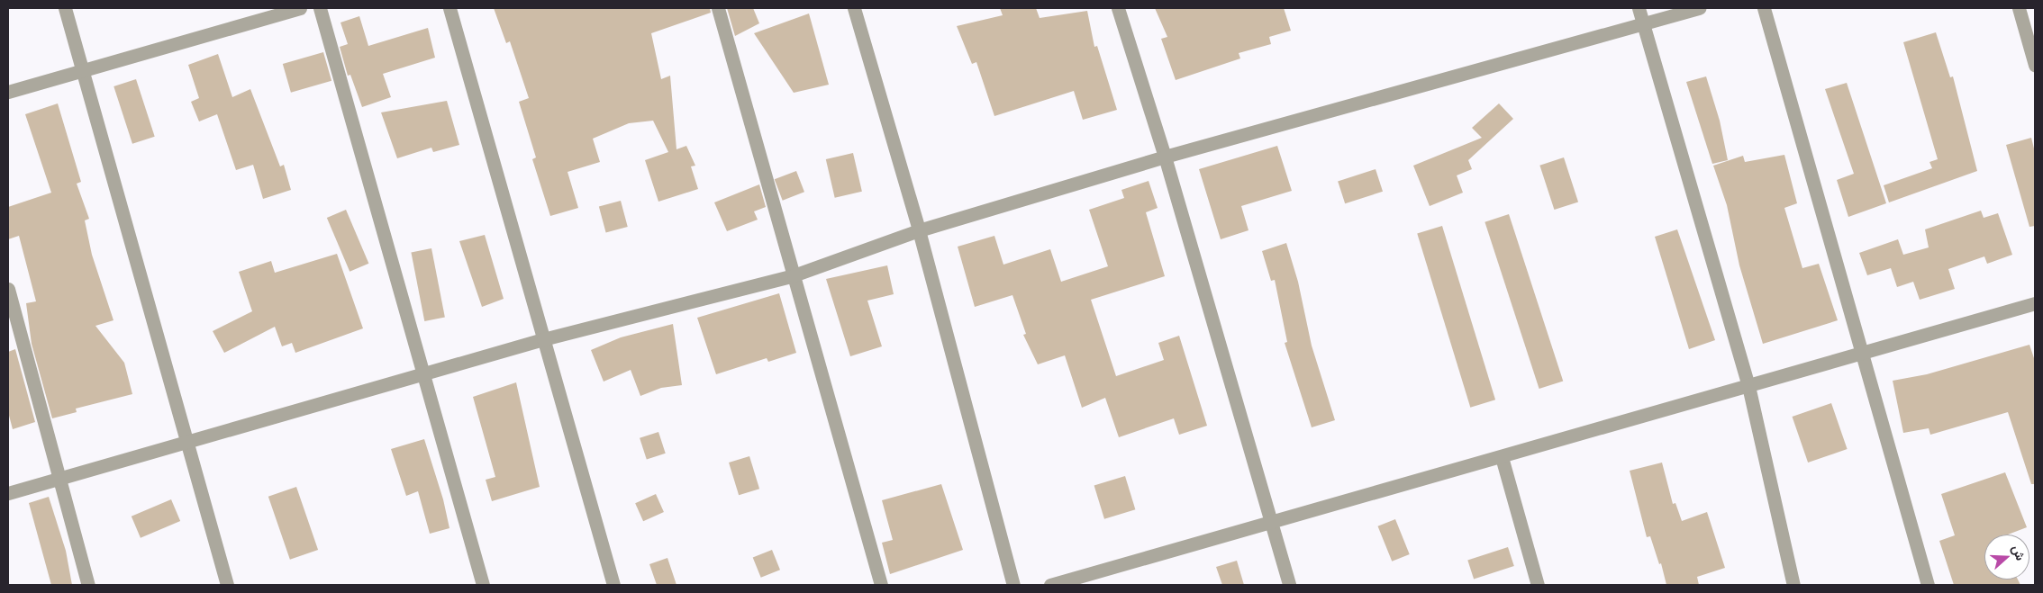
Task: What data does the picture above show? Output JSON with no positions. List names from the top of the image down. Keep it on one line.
{"north":"right"}
